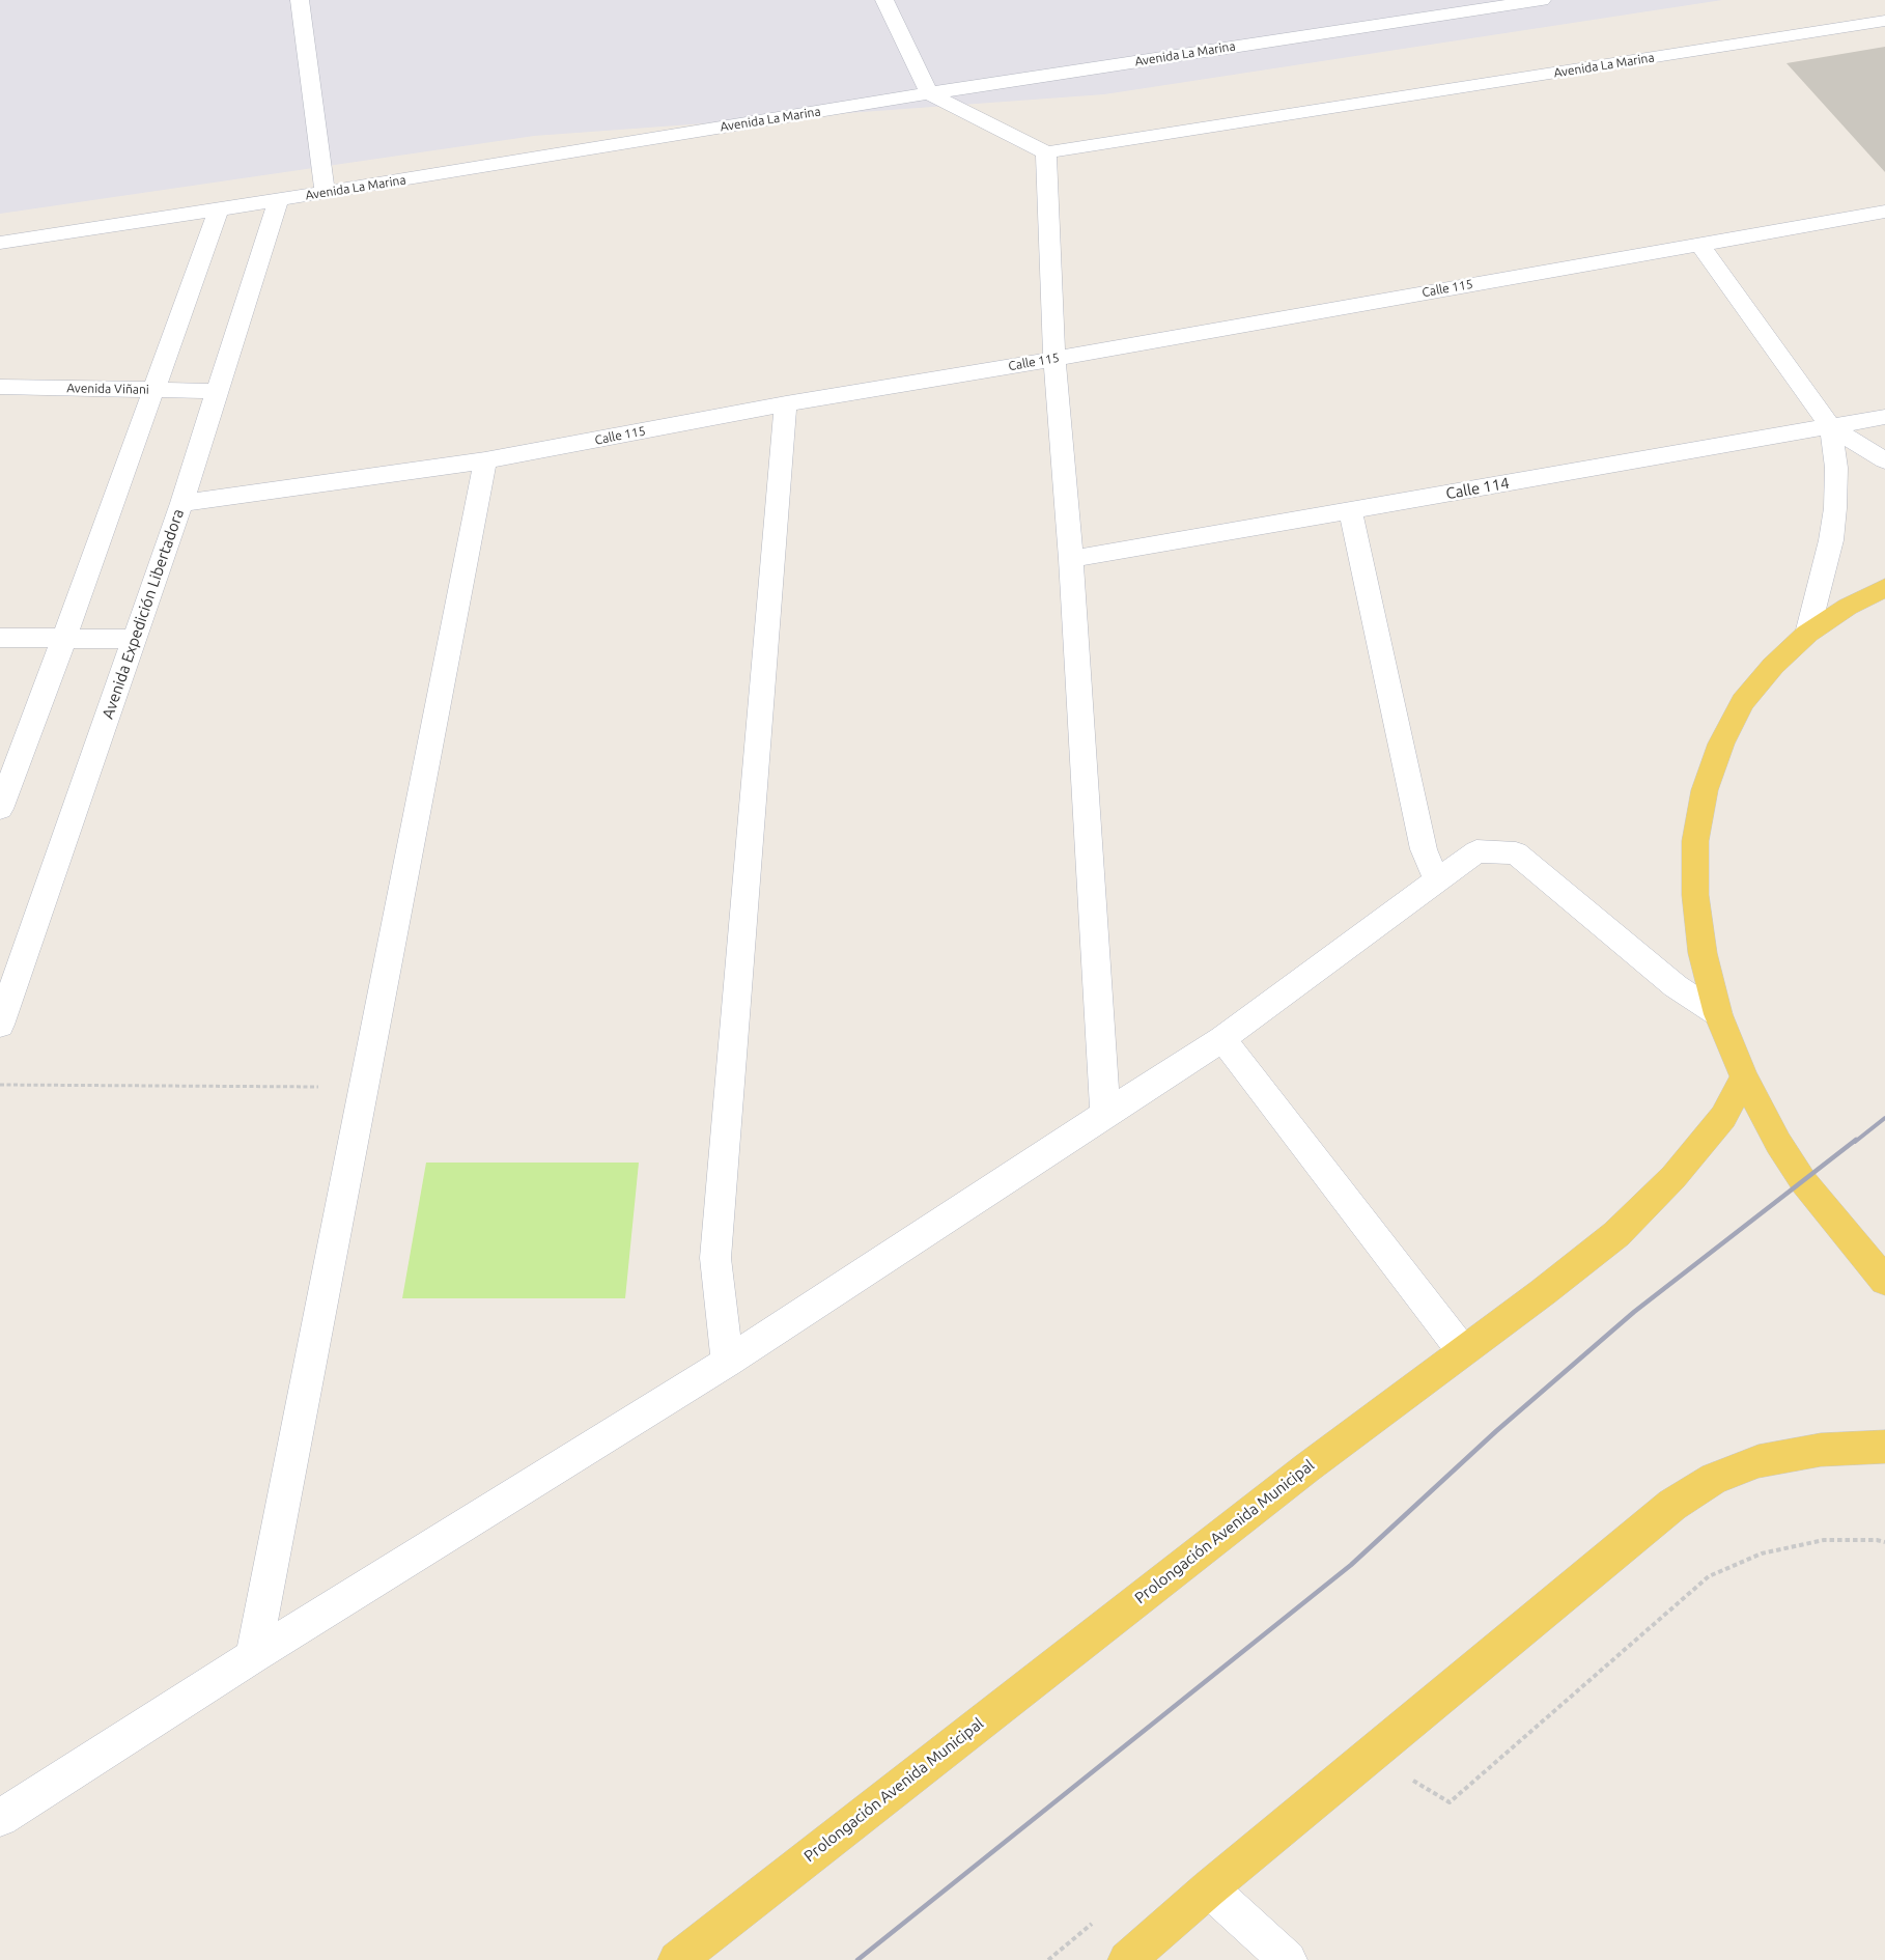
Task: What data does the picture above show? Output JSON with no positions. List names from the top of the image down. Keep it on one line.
{"streets":{"main road":["Prolongación Avenida Municipal"],"street":["Avenida La Marina","Calle 115","Avenida Viñani","Calle 114","Avenida Expedición Libertadora"]},"crossings":[["Avenida La Marina","Avenida Expedición Libertadora"],["Calle 115","Avenida Expedición Libertadora"],["Avenida Viñani","Avenida Expedición Libertadora"]]}
